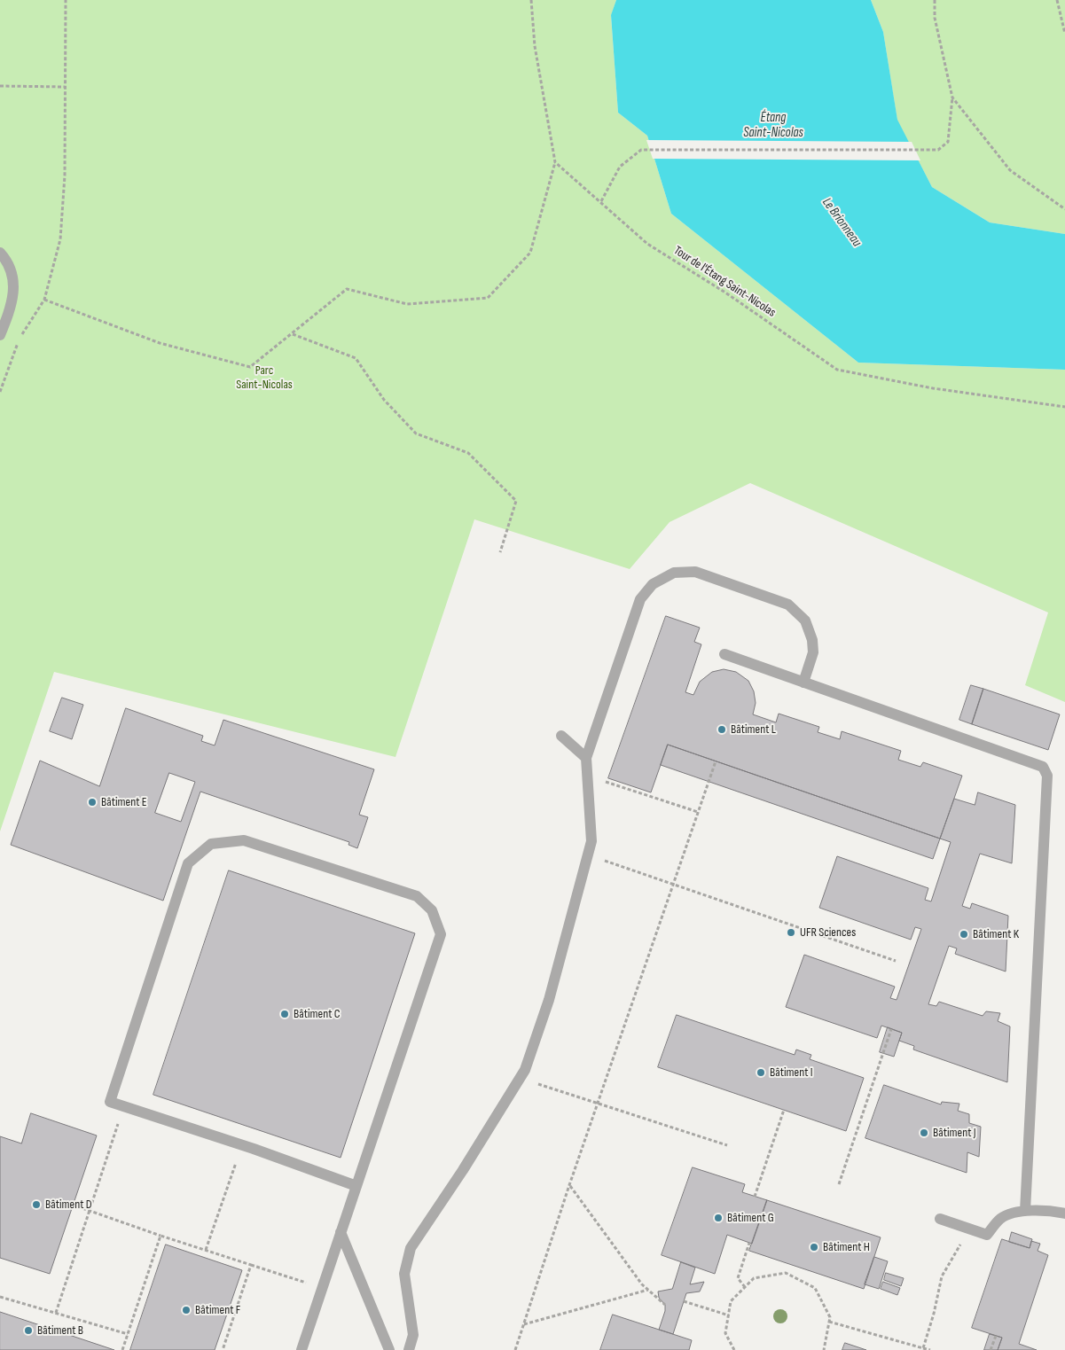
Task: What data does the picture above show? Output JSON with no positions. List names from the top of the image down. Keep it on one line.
{"streets":{"path":["Tour de l'Étang Saint-Nicolas"]},"water":["Étang Saint-Nicolas","Le Brionneau"],"parks":["Parc Saint-Nicolas"],"places":["Bâtiment L","Bâtiment E","UFR Sciences","Bâtiment K","Bâtiment C","Bâtiment I","Bâtiment J","Bâtiment D","Bâtiment G","Bâtiment H","Bâtiment F","Bâtiment B"]}
